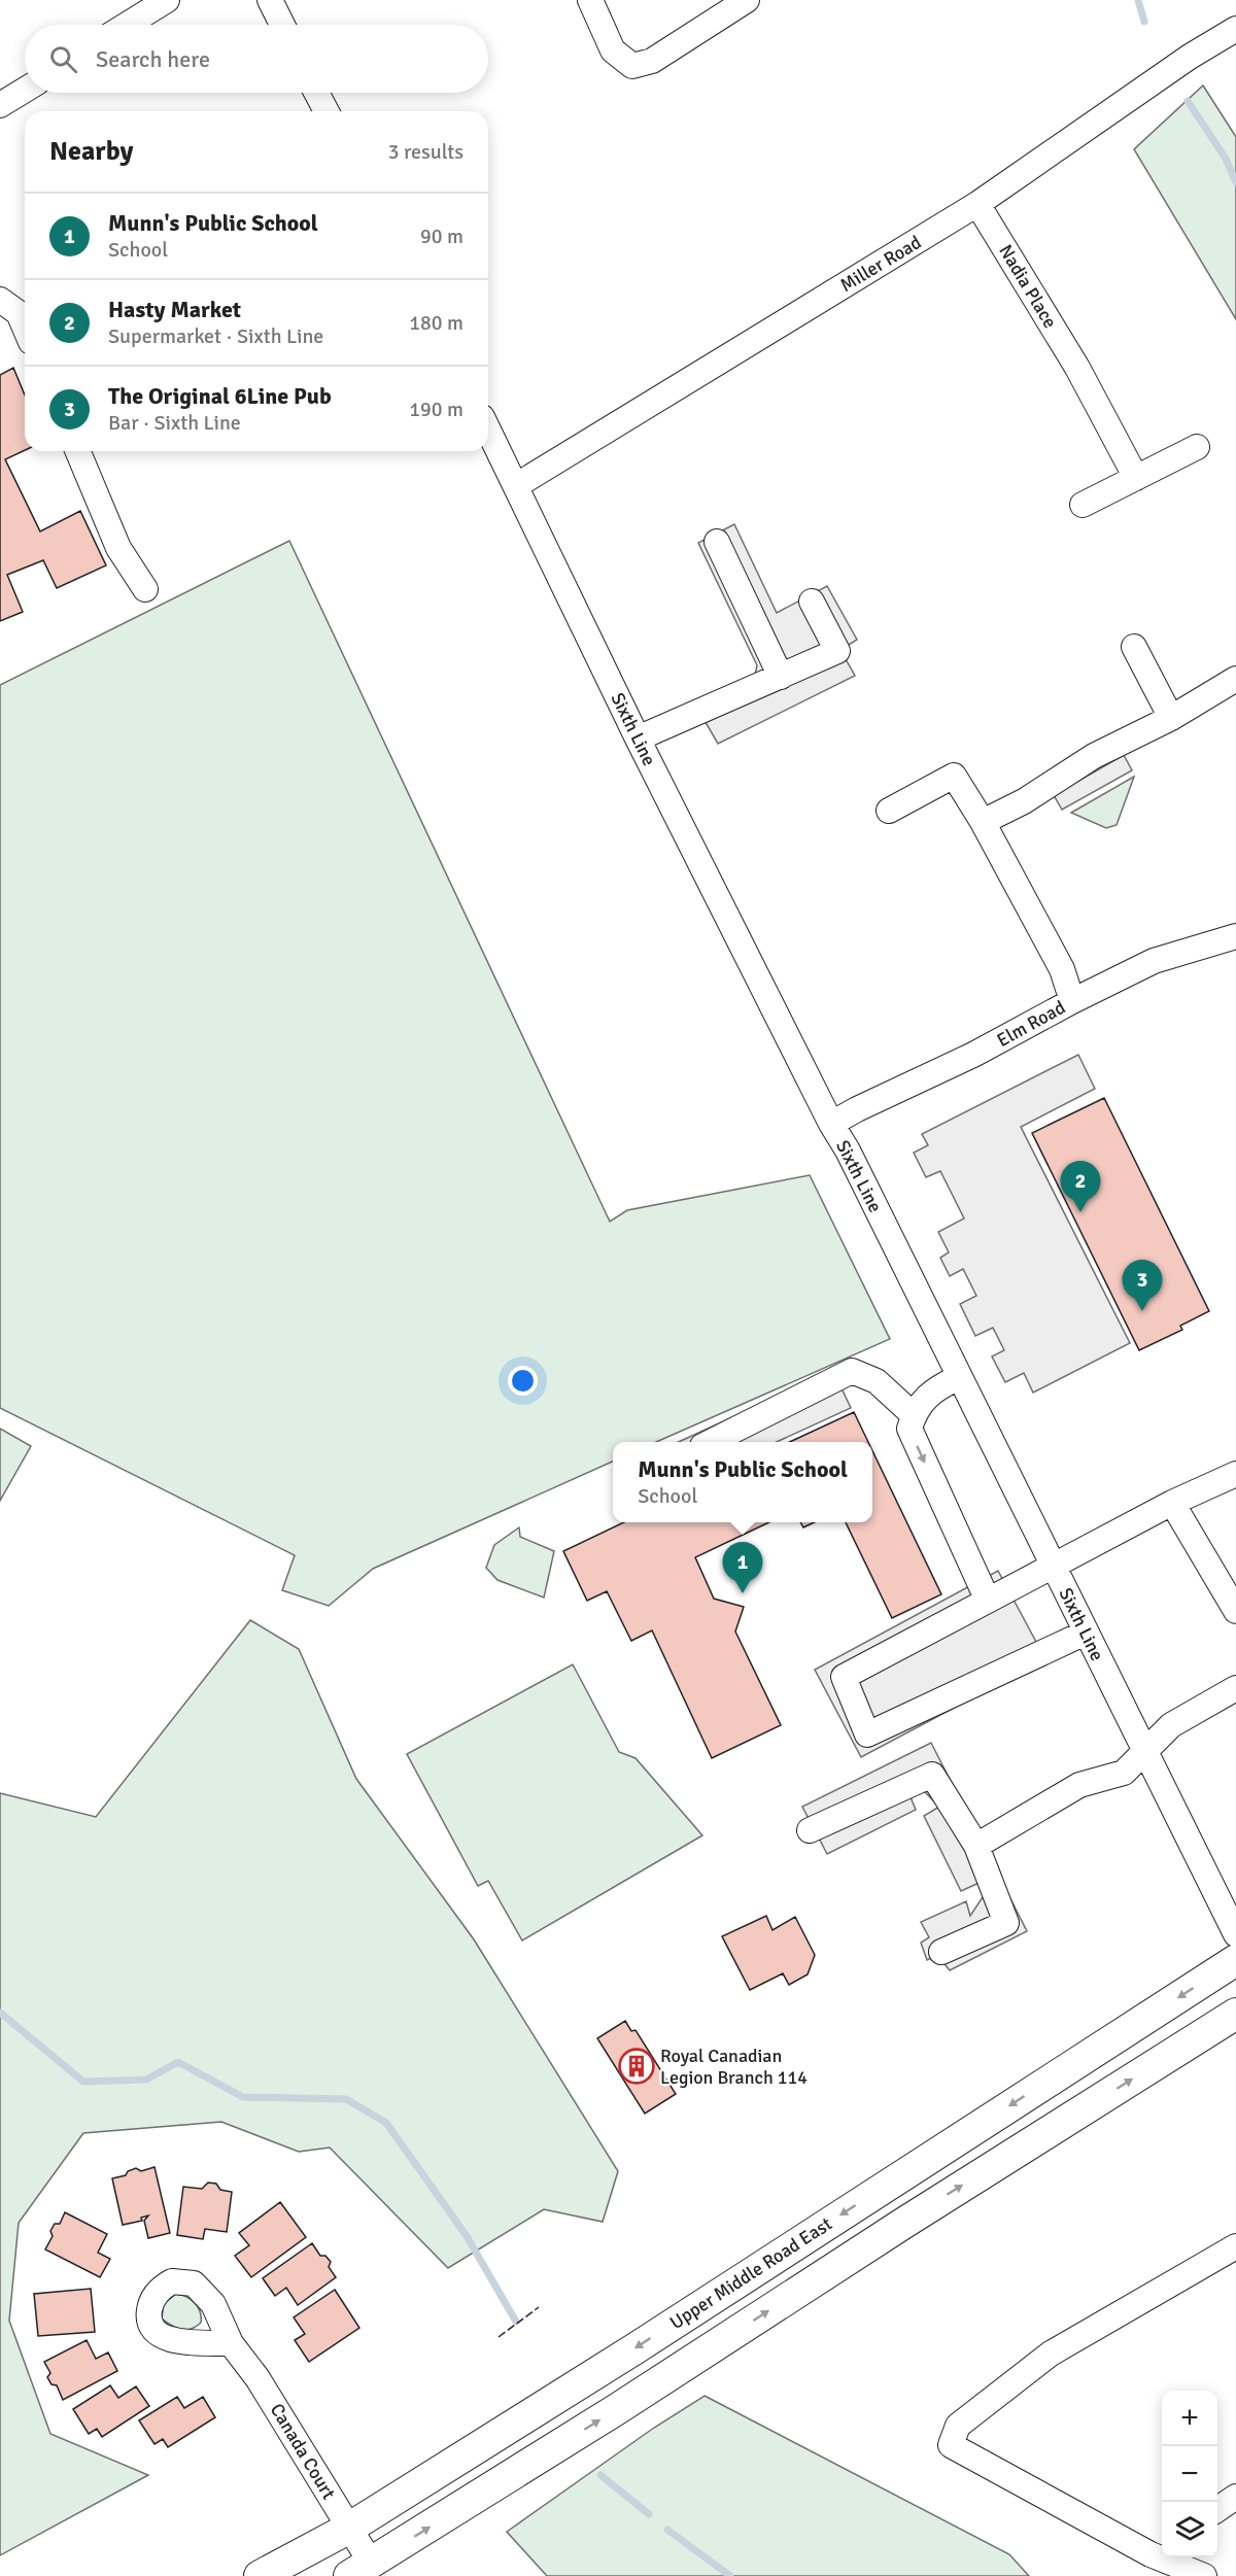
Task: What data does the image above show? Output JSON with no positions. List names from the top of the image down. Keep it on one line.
{"streets":{"main road":["Upper Middle Road East"],"street":["Miller Road","Nadia Place","Sixth Line","Elm Road","Canada Court"]},"crossings":[["Miller Road","Nadia Place"],["Miller Road","Sixth Line"],["Sixth Line","Elm Road"],["Upper Middle Road East","Canada Court"]],"places":{"building":["Royal Canadian Legion Branch 114"]},"page":{"search":"Search here","heading":["Nearby","3 results"],"list":[{"mark":"1","name":"Munn's Public School","note":"School","value":"90 m"},{"mark":"2","name":"Hasty Market","note":"Supermarket · Sixth Line","value":"180 m"},{"mark":"3","name":"The Original 6Line Pub","note":"Bar · Sixth Line","value":"190 m"}],"pins":["2","3","1"],"popup":["Munn's Public School","School"],"map_buttons":["+","−"]}}
